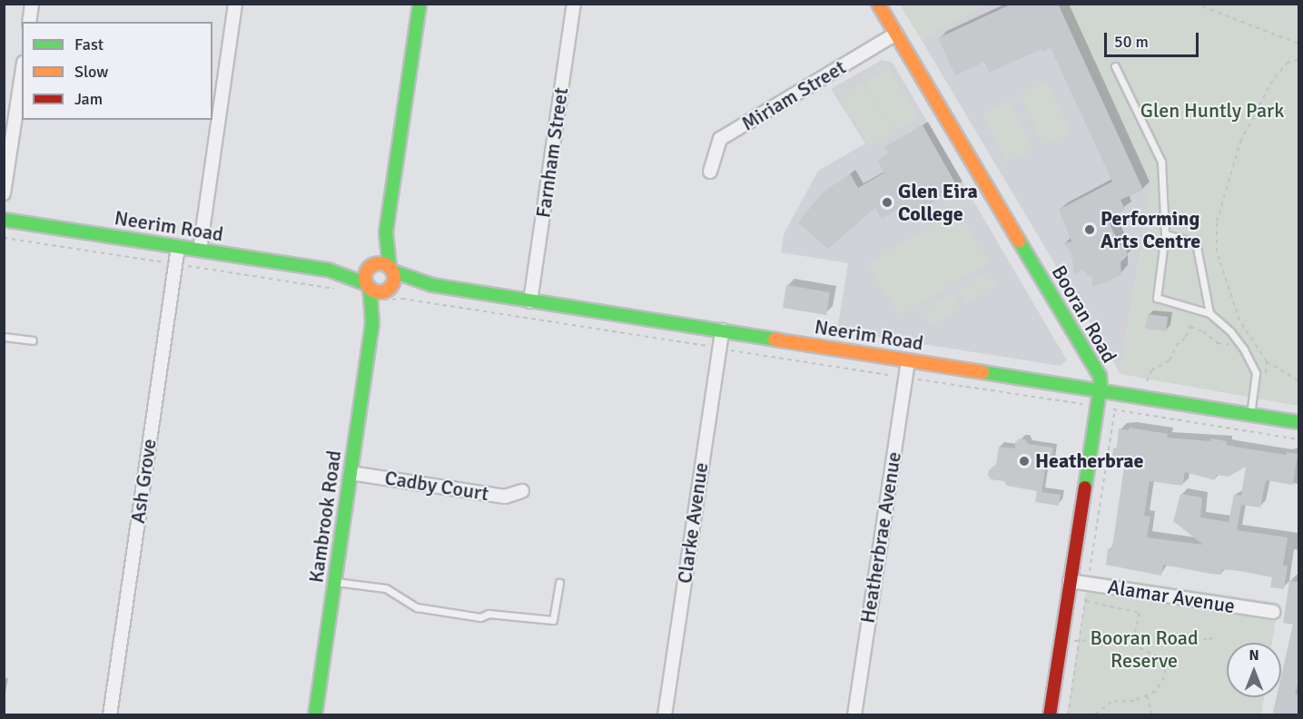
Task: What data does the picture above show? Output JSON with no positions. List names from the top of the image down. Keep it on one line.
{"streets":{"street":["Miriam Street","Farnham Street","Neerim Road","Booran Road","Ash Grove","Cadby Court","Kambrook Road","Clarke Avenue","Heatherbrae Avenue","Alamar Avenue"]},"crossings":[["Miriam Street","Booran Road"],["Farnham Street","Neerim Road"],["Neerim Road","Booran Road"],["Neerim Road","Ash Grove"],["Neerim Road","Kambrook Road"],["Neerim Road","Clarke Avenue"],["Neerim Road","Heatherbrae Avenue"],["Booran Road","Alamar Avenue"],["Cadby Court","Kambrook Road"]],"parks":["Glen Huntly Park","Booran Road Reserve"],"places":["Glen Eira College","Performing Arts Centre","Heatherbrae"],"legend":["Fast","Slow","Jam"],"scale_bar":"50 m","north":"top"}
